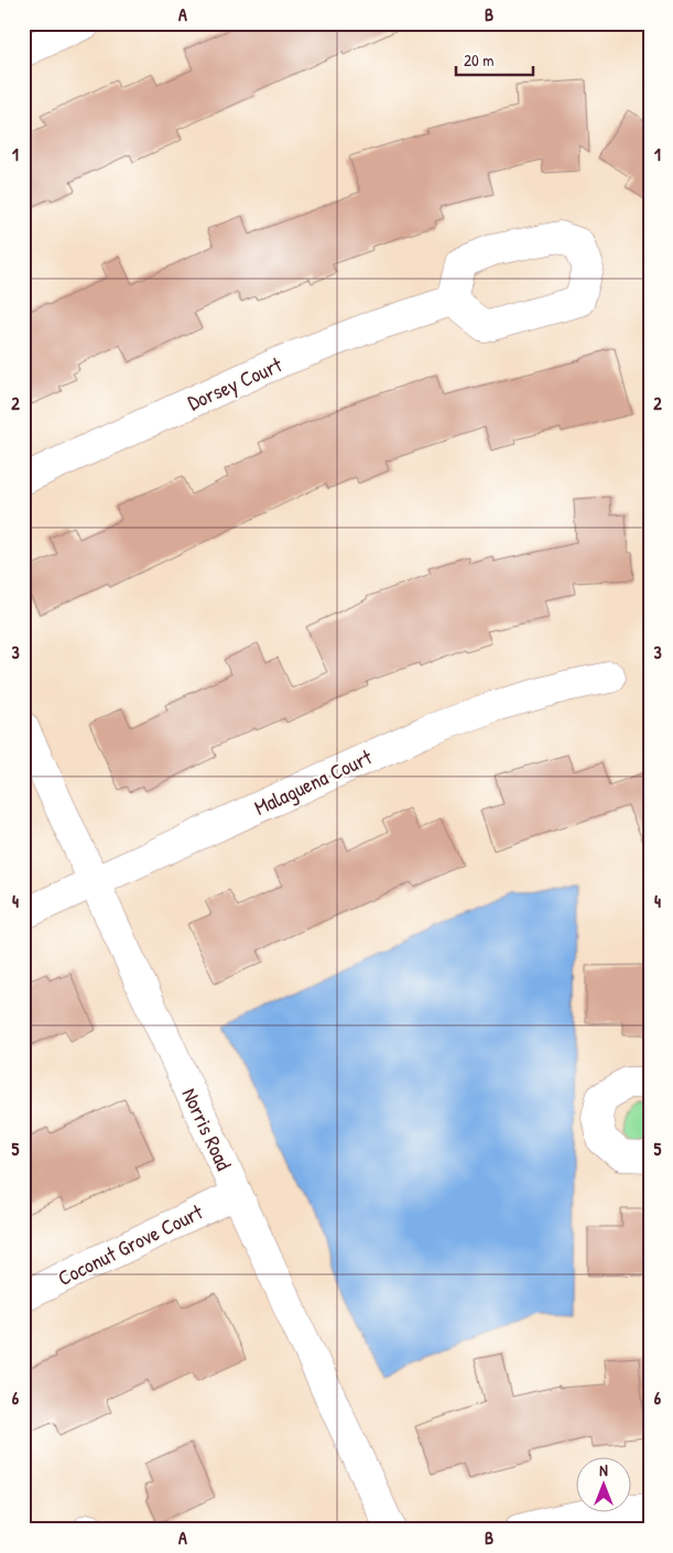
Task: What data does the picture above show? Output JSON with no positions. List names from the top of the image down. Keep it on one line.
{"streets":{"street":["Dorsey Court","Malaguena Court","Norris Road","Coconut Grove Court"]},"crossings":[["Malaguena Court","Norris Road"],["Norris Road","Coconut Grove Court"]],"scale_bar":"20 m","north":"top","grid":{"columns":["A","B"],"rows":["1","2","3","4","5","6"]}}
